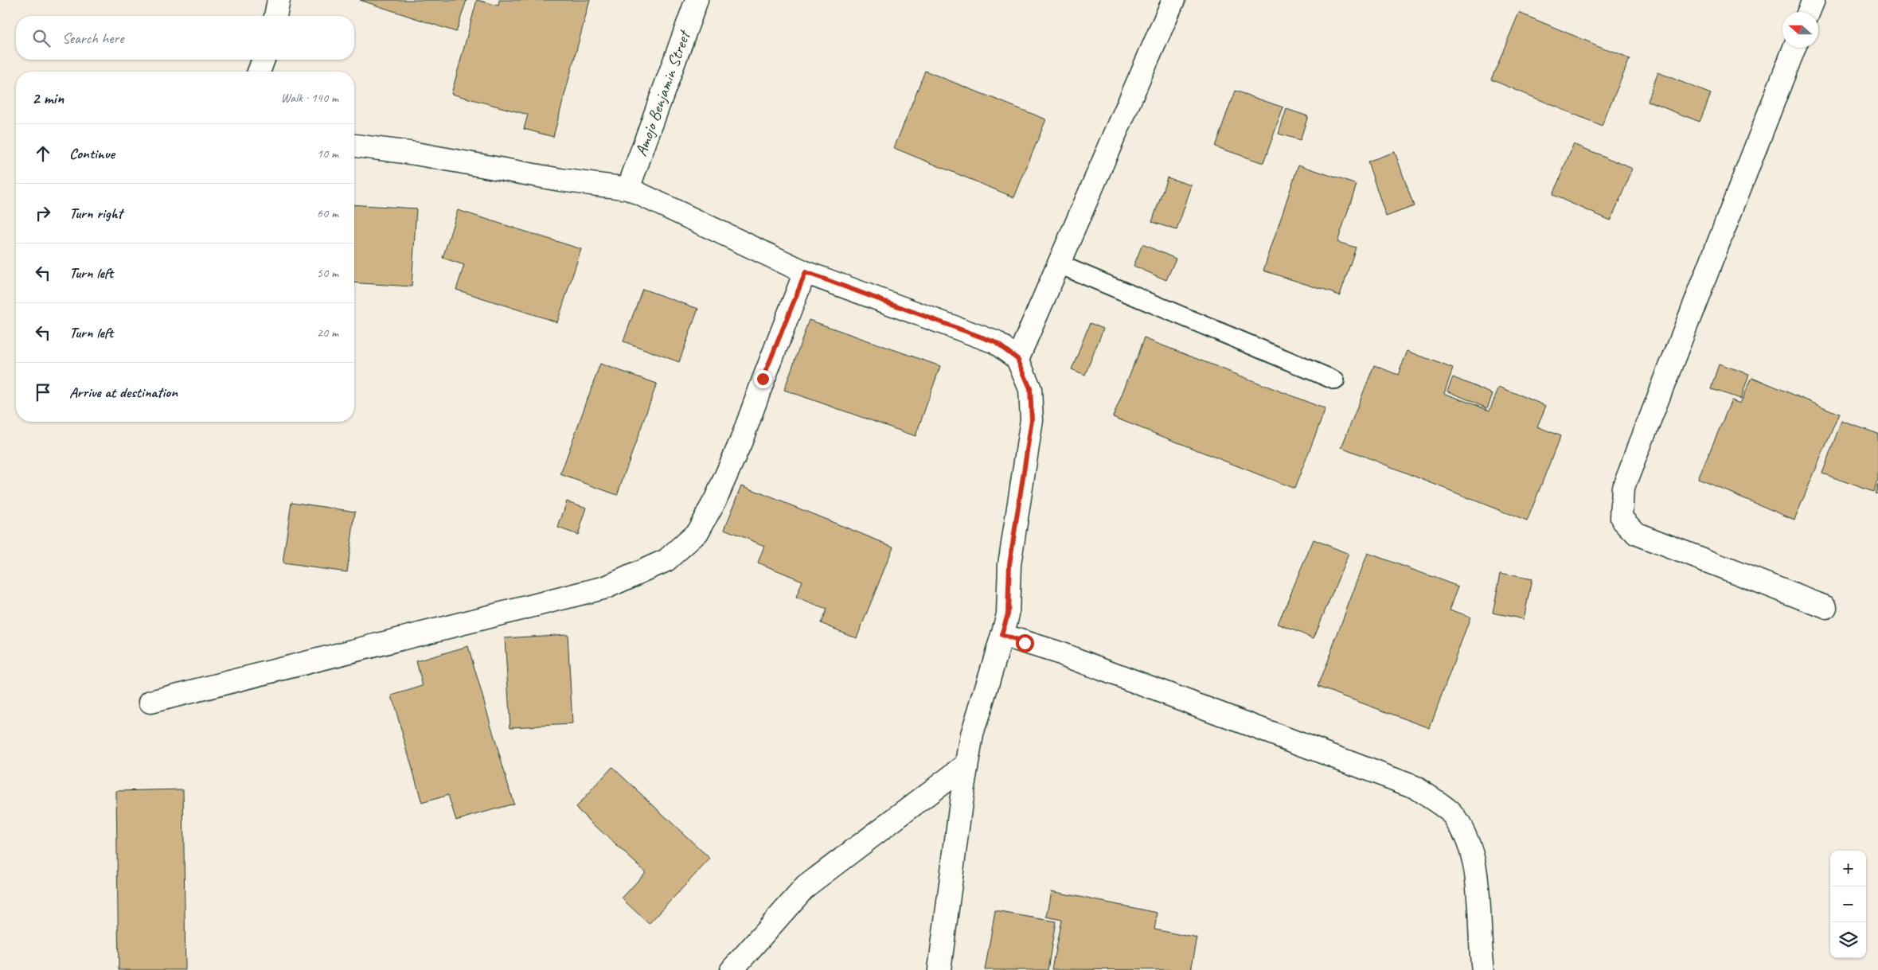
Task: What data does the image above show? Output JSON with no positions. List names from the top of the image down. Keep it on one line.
{"streets":{"street":["Amojo Benjamin Street"]},"north":"left","page":{"search":"Search here","heading":["2 min","Walk · 140 m"],"list":[["Continue","10 m"],["Turn right","60 m"],["Turn left","50 m"],["Turn left","20 m"],"Arrive at destination"],"map_buttons":["+","−"]}}
